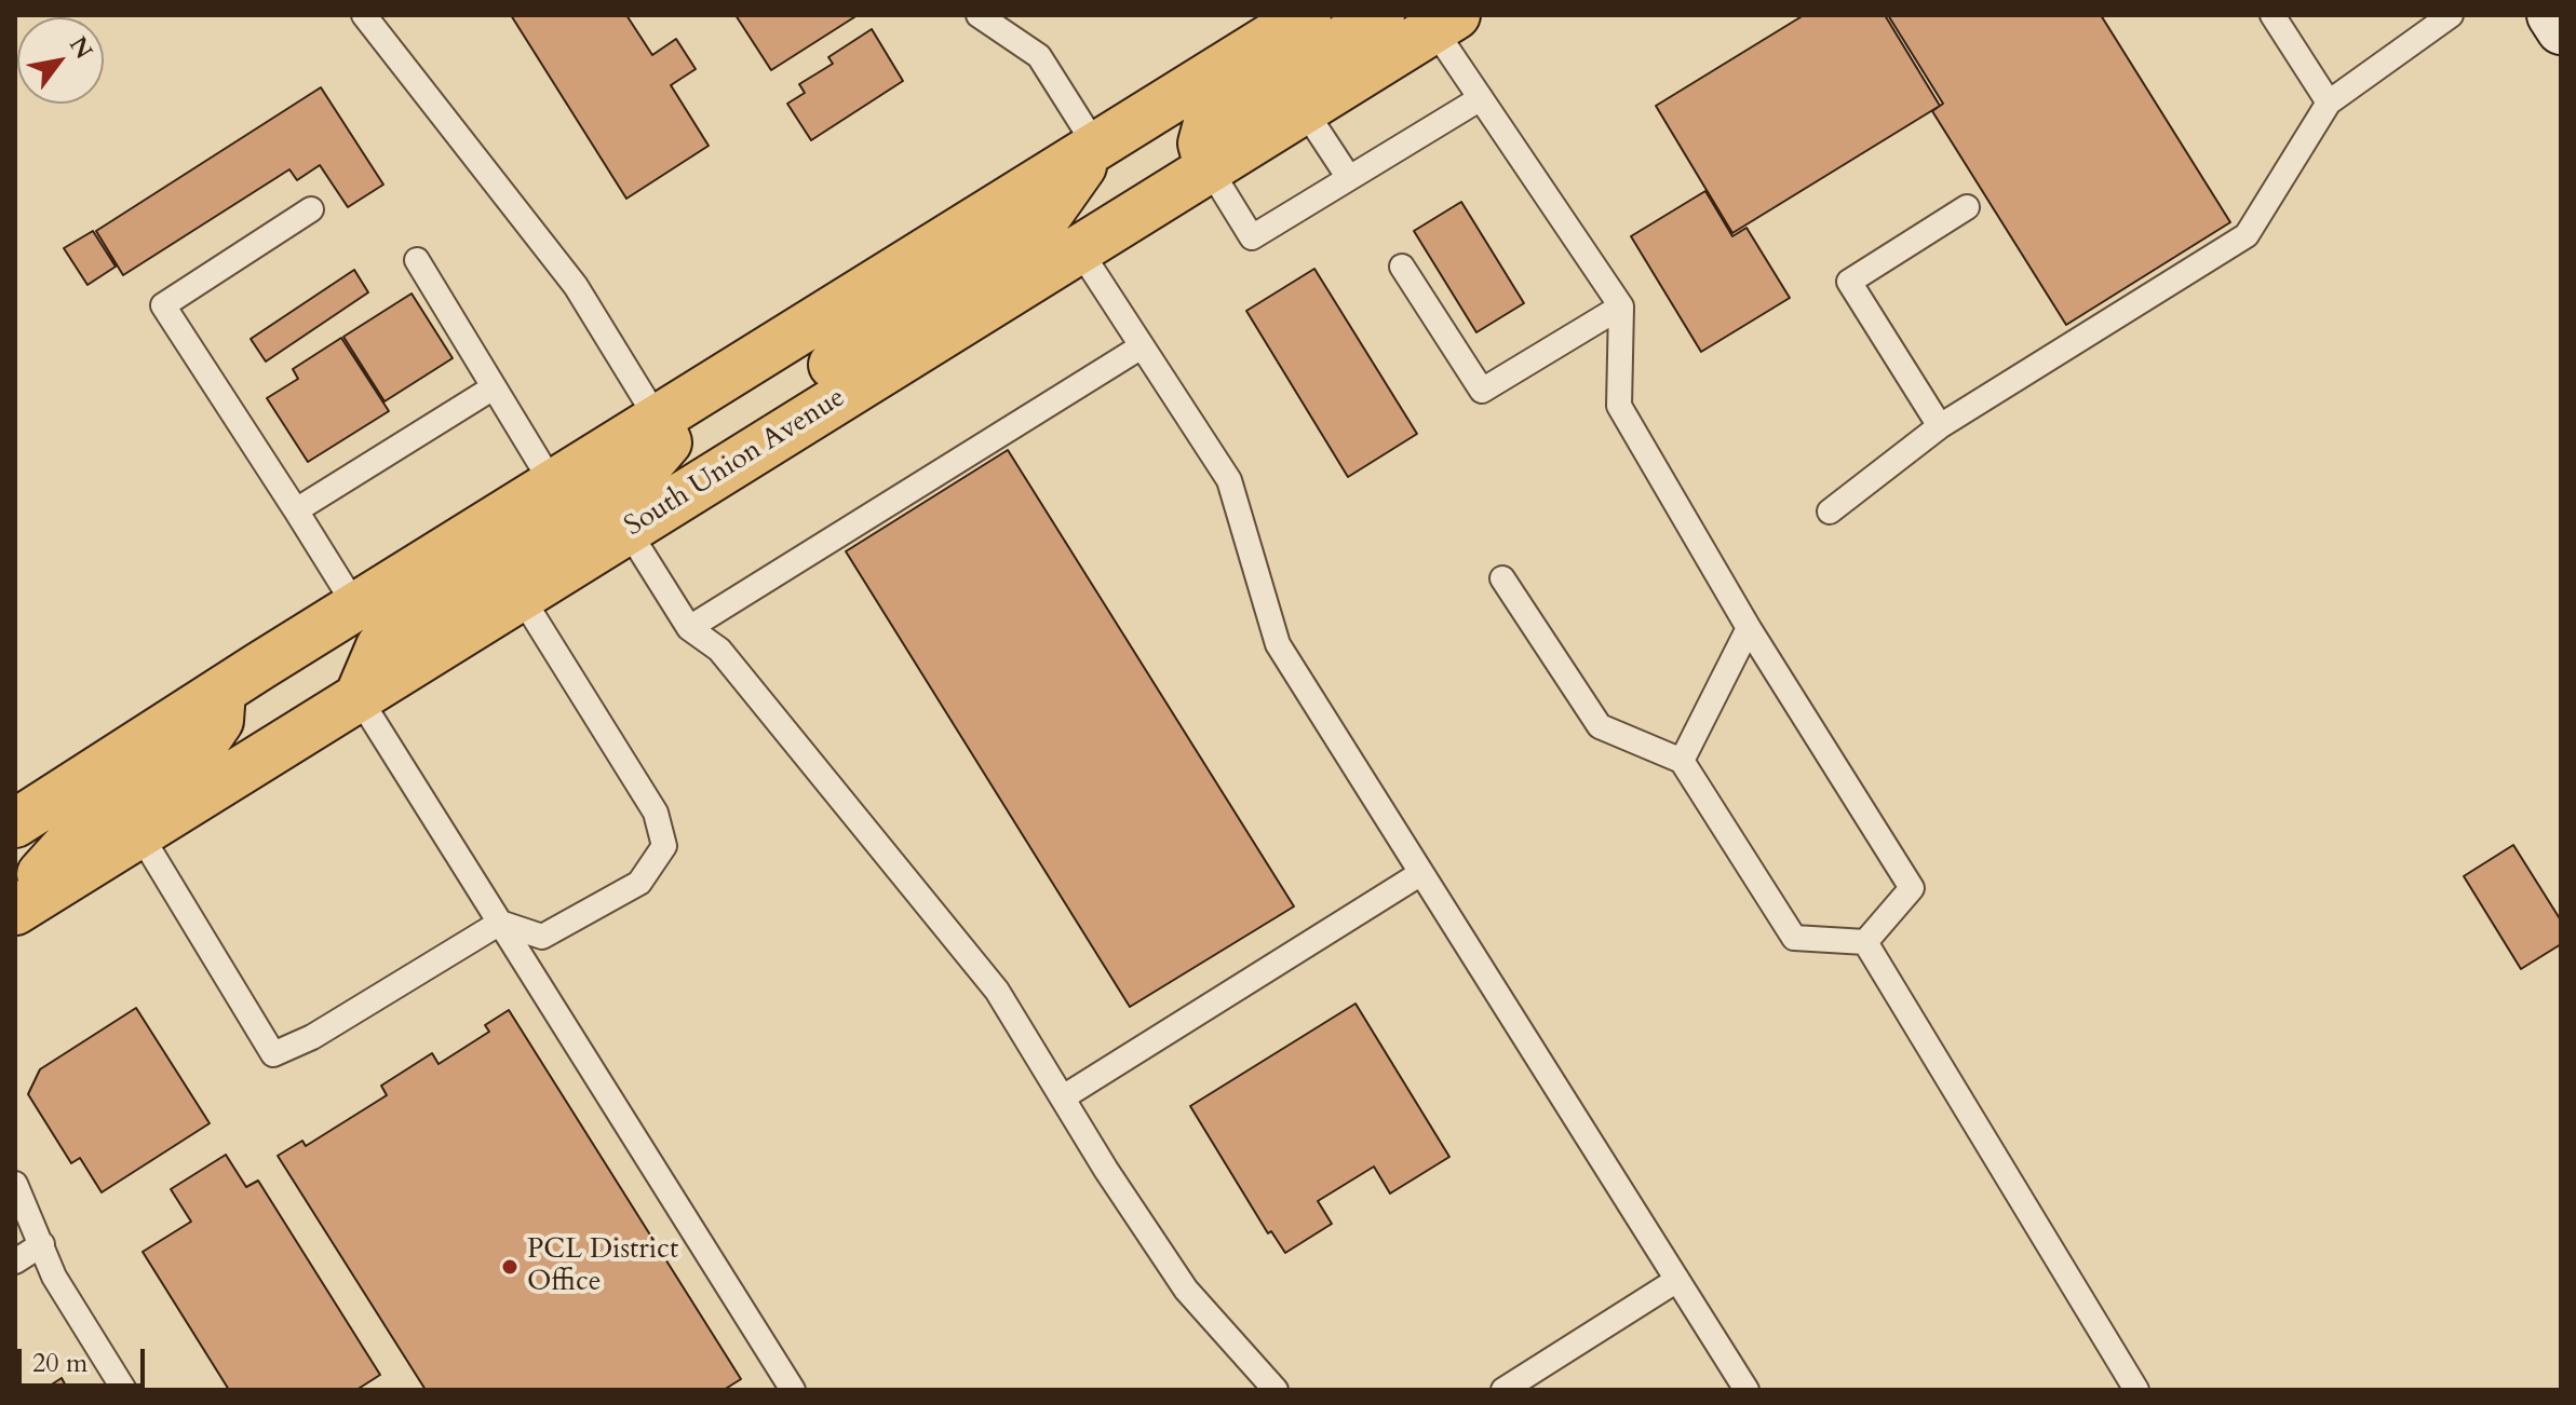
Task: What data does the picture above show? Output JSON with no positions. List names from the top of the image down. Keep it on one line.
{"streets":{"main road":["South Union Avenue"]},"places":["PCL District Office"],"scale_bar":"20 m","north":"top right"}
